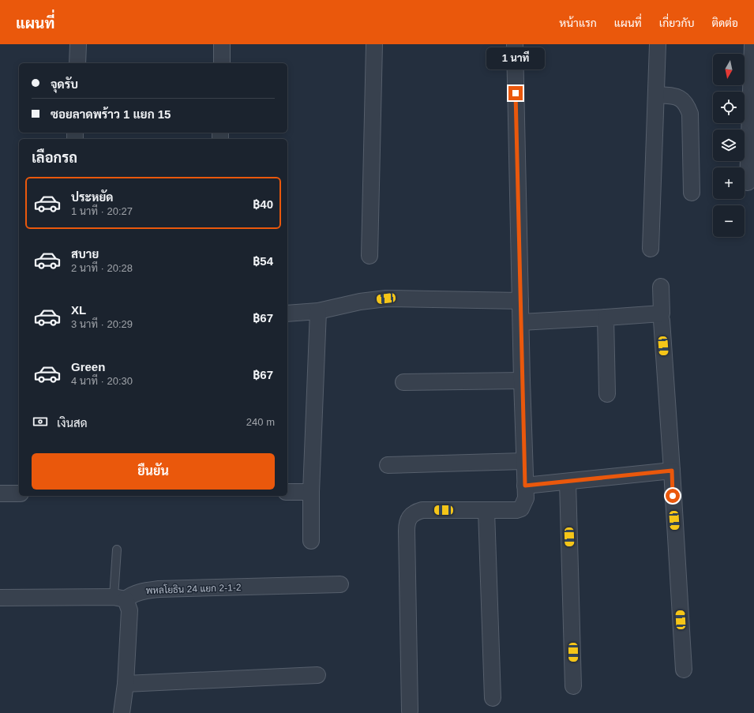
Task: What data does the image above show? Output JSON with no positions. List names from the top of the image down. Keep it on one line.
{"streets":{"street":["พหลโยธิน 24 แยก 2-1-2"]},"north":"bottom","page":{"header":"แผนที่","nav":["หน้าแรก","แผนที่","เกี่ยวกับ","ติดต่อ"],"bubble":"1 นาที","map_buttons":["+","−"],"banner":["จุดรับ","ซอยลาดพร้าว 1 แยก 15"],"heading":"เลือกรถ","list":[{"name":"ประหยัด","note":"1 นาที · 20:27","value":"฿40"},{"name":"สบาย","note":"2 นาที · 20:28","value":"฿54"},{"name":"XL","note":"3 นาที · 20:29","value":"฿67"},{"name":"Green","note":"4 นาที · 20:30","value":"฿67"}],"pay":["เงินสด","240 m"],"buttons":"ยืนยัน"}}
